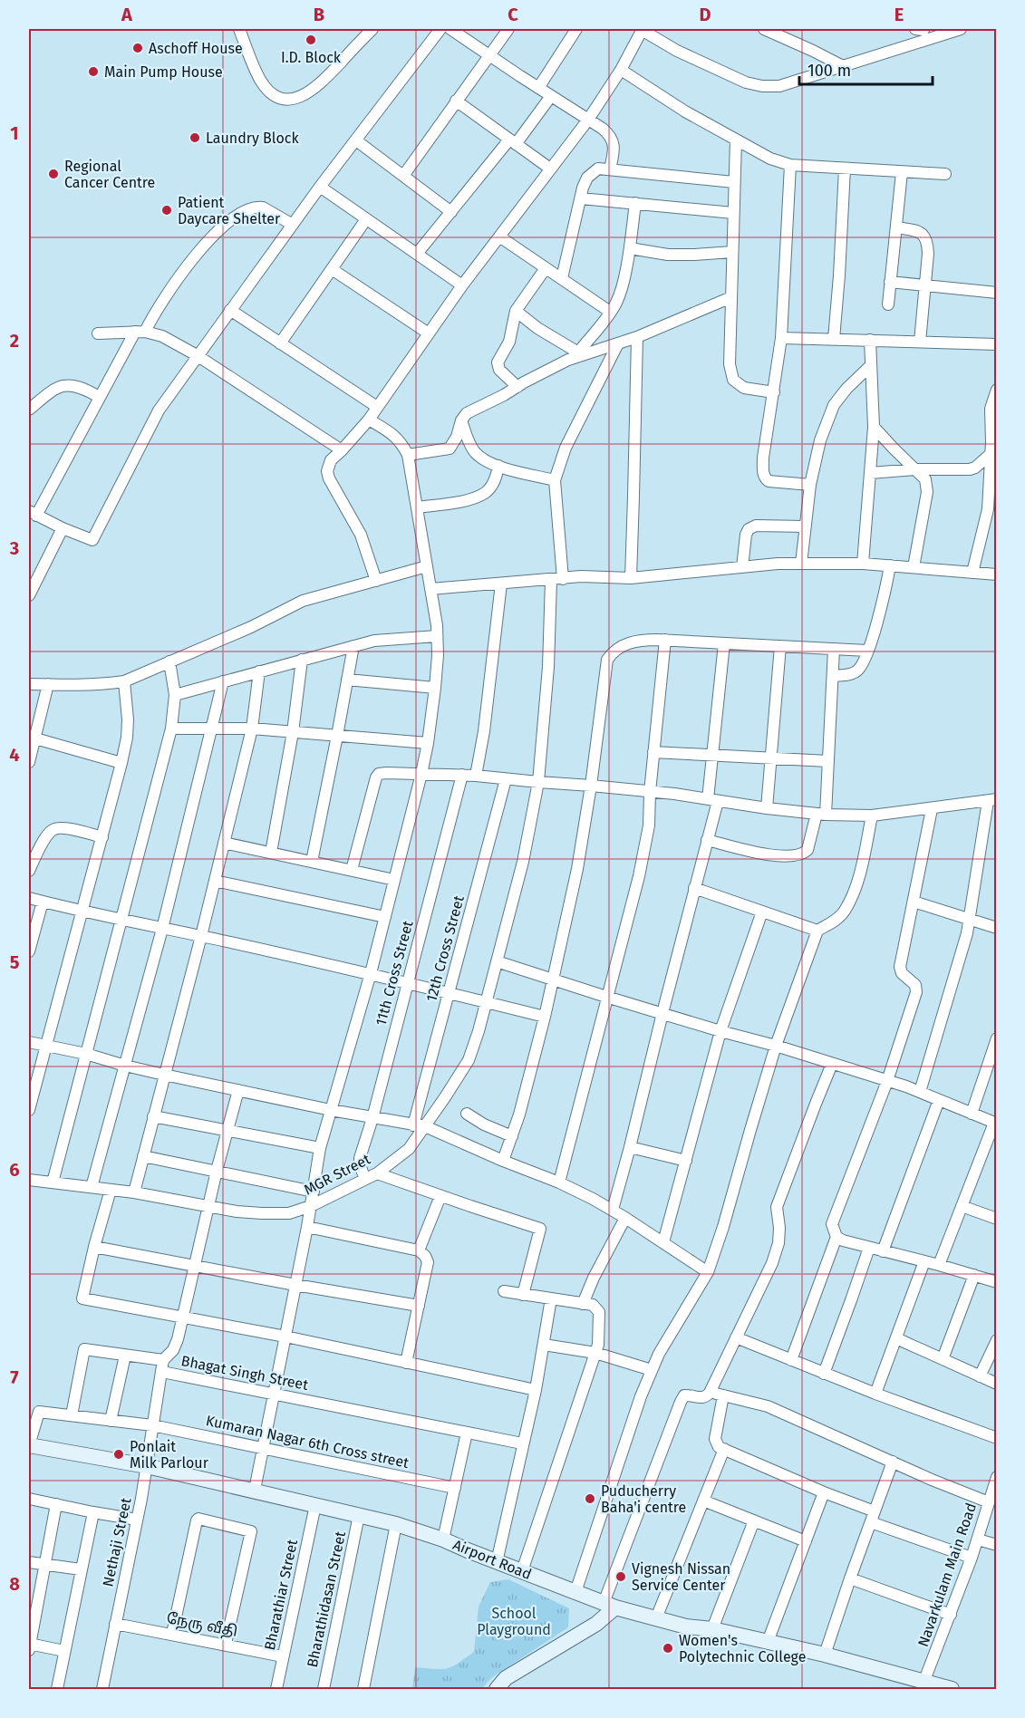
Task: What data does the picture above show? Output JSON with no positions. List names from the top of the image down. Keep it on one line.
{"streets":{"street":["12th Cross Street","11th Cross Street","MGR Street","Bhagat Singh Street","Kumaran Nagar 6th Cross street","Nethaji Street","Airport Road","Navarkulam Main Road","Bharathiar Street","Bharathidasan Street","நேரு வீதி"]},"crossings":[["11th Cross Street","MGR Street"],["Bhagat Singh Street","Kumaran Nagar 6th Cross street"],["Bhagat Singh Street","Nethaji Street"],["Bhagat Singh Street","Airport Road"],["Nethaji Street","Airport Road"],["Nethaji Street","நேரு வீதி"],["Airport Road","Navarkulam Main Road"],["Airport Road","Bharathiar Street"],["Airport Road","Bharathidasan Street"],["Bharathiar Street","நேரு வீதி"]],"parks":["School Playground"],"places":["I.D. Block","Aschoff House","Main Pump House","Laundry Block","Regional Cancer Centre","Patient Daycare Shelter","Ponlait Milk Parlour","Puducherry Baha'i centre","Vignesh Nissan Service Center","Women's Polytechnic College"],"scale_bar":"100 m","grid":{"columns":["A","B","C","D","E"],"rows":["1","2","3","4","5","6","7","8"]}}
